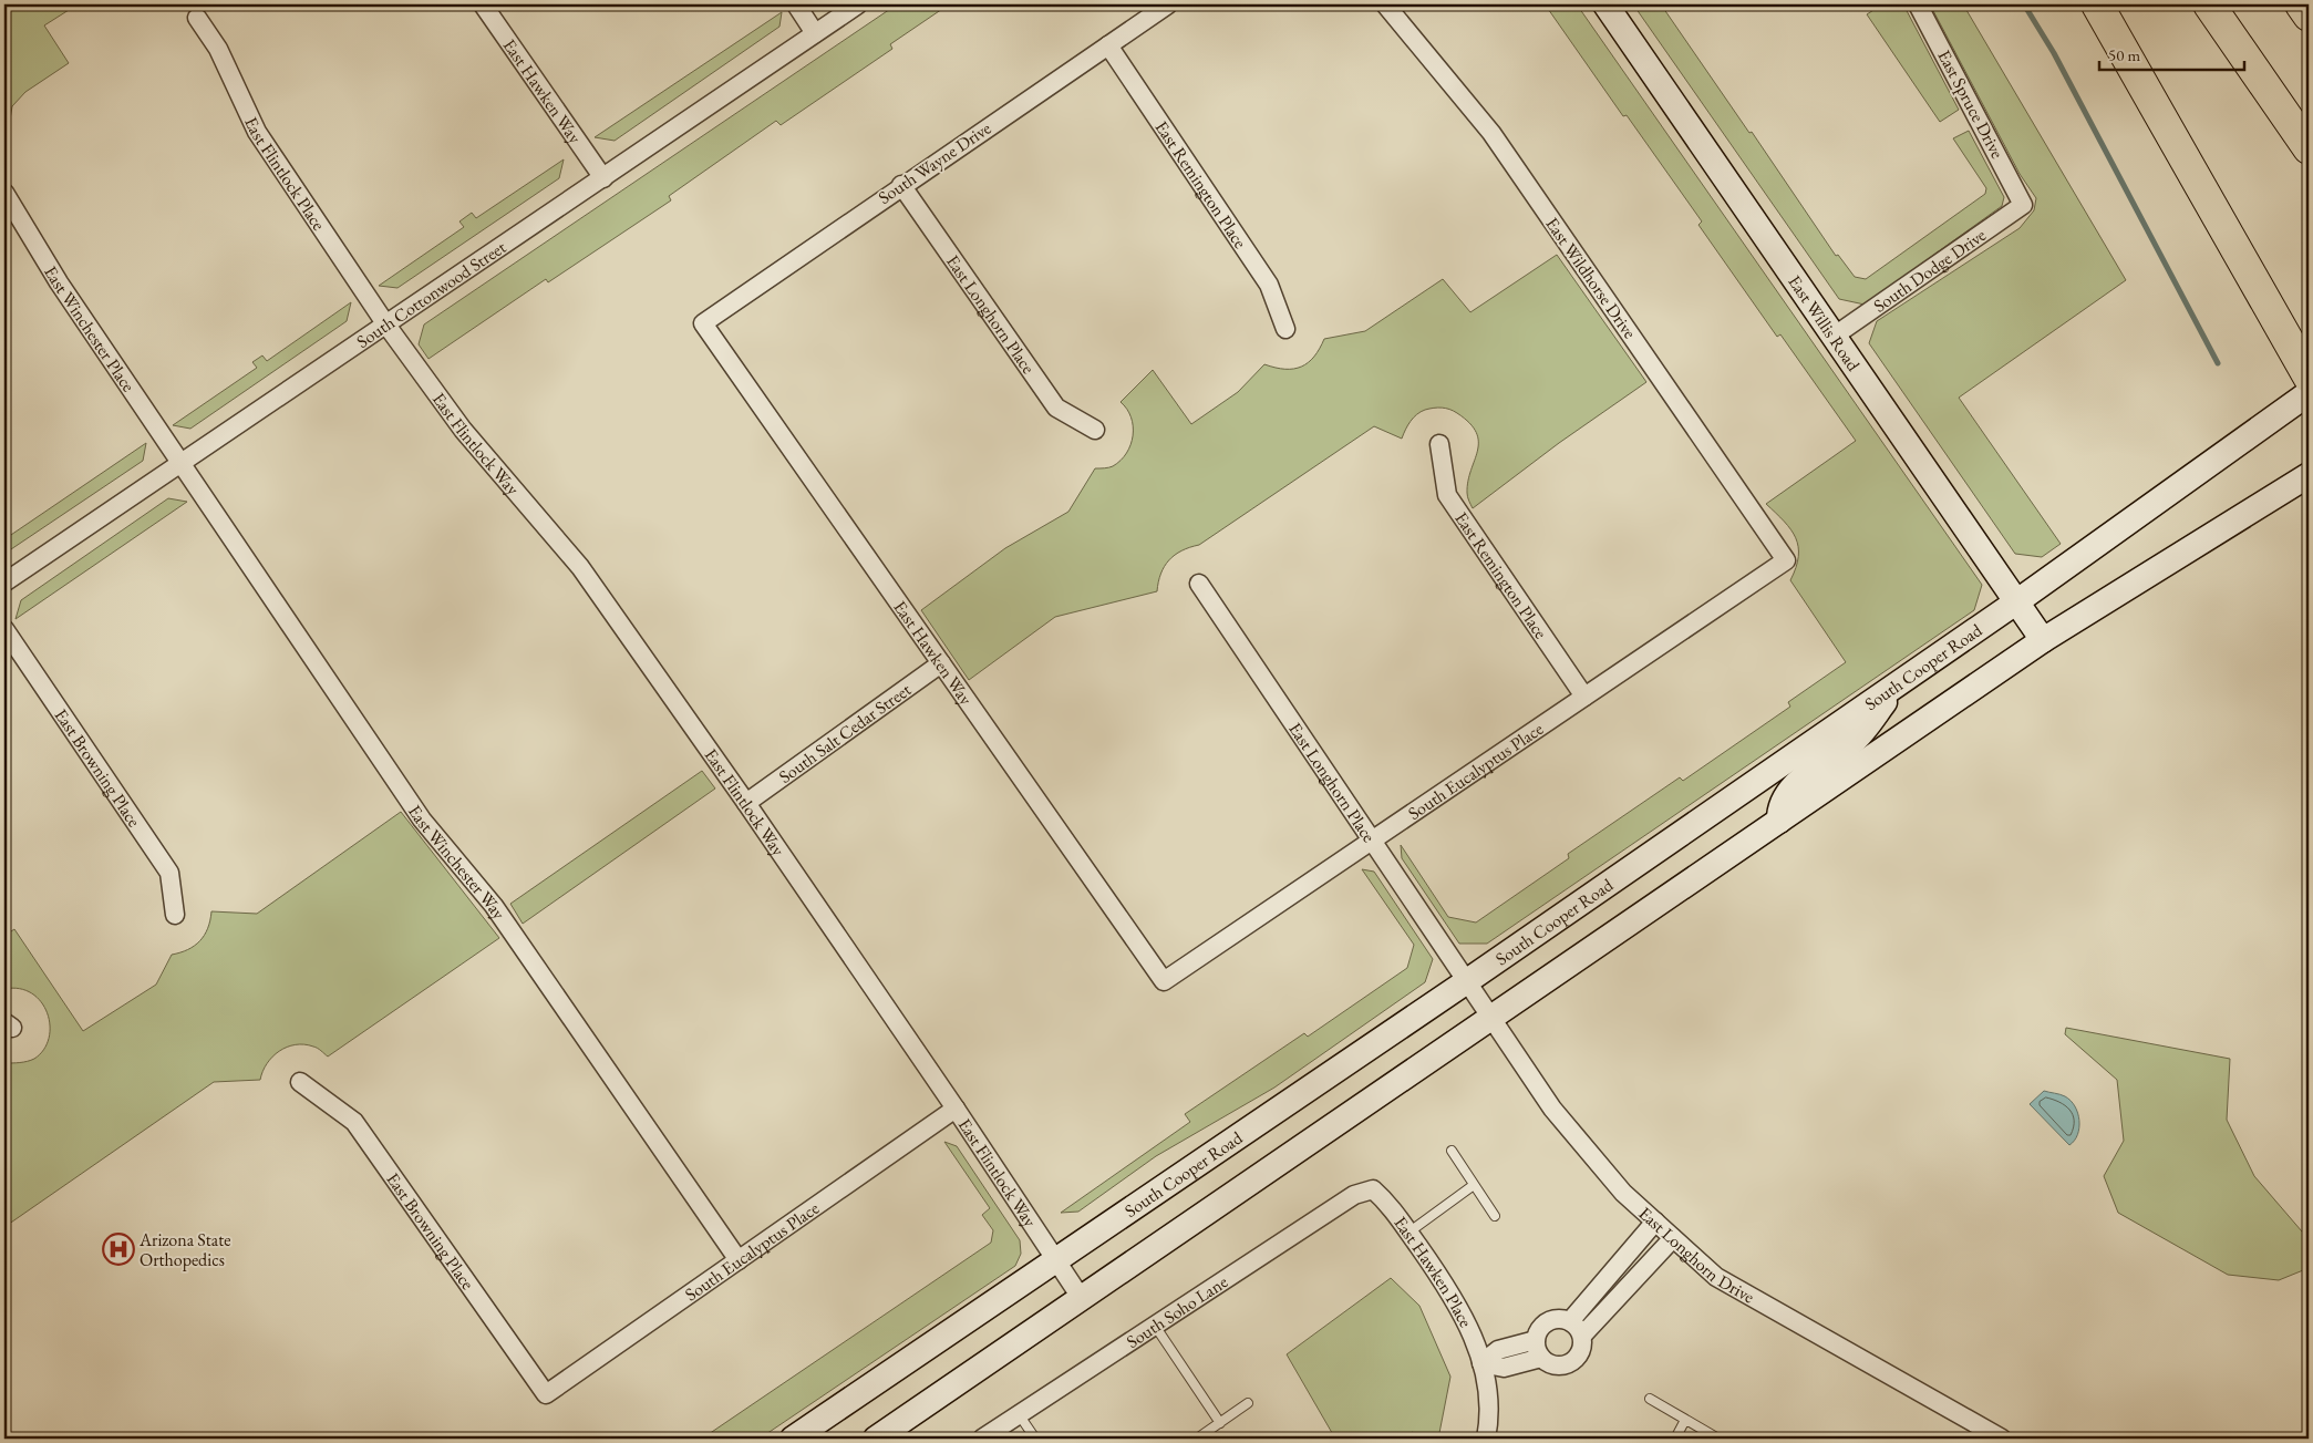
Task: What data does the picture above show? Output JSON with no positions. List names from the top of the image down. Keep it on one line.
{"streets":{"main road":["East Willis Road","South Cooper Road"],"street":["East Hawken Way","East Spruce Drive","South Wayne Drive","East Flintlock Place","East Remington Place","South Dodge Drive","East Wildhorse Drive","South Cottonwood Street","East Longhorn Place","East Winchester Place","East Flintlock Way","South Salt Cedar Street","East Browning Place","South Eucalyptus Place","East Winchester Way","East Longhorn Drive","East Hawken Place","South Soho Lane"]},"crossings":[["East Hawken Way","South Wayne Drive"],["East Hawken Way","South Cottonwood Street"],["East Hawken Way","South Salt Cedar Street"],["East Hawken Way","South Eucalyptus Place"],["East Spruce Drive","South Dodge Drive"],["South Wayne Drive","East Remington Place"],["South Wayne Drive","East Longhorn Place"],["East Flintlock Place","South Cottonwood Street"],["East Flintlock Place","East Flintlock Way"],["East Remington Place","South Eucalyptus Place"],["South Dodge Drive","East Willis Road"],["East Wildhorse Drive","South Eucalyptus Place"],["South Cottonwood Street","East Winchester Place"],["South Cottonwood Street","East Flintlock Way"],["South Cottonwood Street","East Winchester Way"],["East Longhorn Place","South Cooper Road"],["East Longhorn Place","South Eucalyptus Place"],["East Longhorn Place","East Longhorn Drive"],["East Willis Road","South Cooper Road"],["East Winchester Place","East Winchester Way"],["East Flintlock Way","South Cooper Road"],["East Flintlock Way","South Salt Cedar Street"],["East Flintlock Way","South Eucalyptus Place"],["South Cooper Road","East Longhorn Drive"],["East Browning Place","South Eucalyptus Place"],["South Eucalyptus Place","East Winchester Way"],["East Hawken Place","South Soho Lane"]],"places":{"hospital":["Arizona State Orthopedics"]},"scale_bar":"50 m"}
